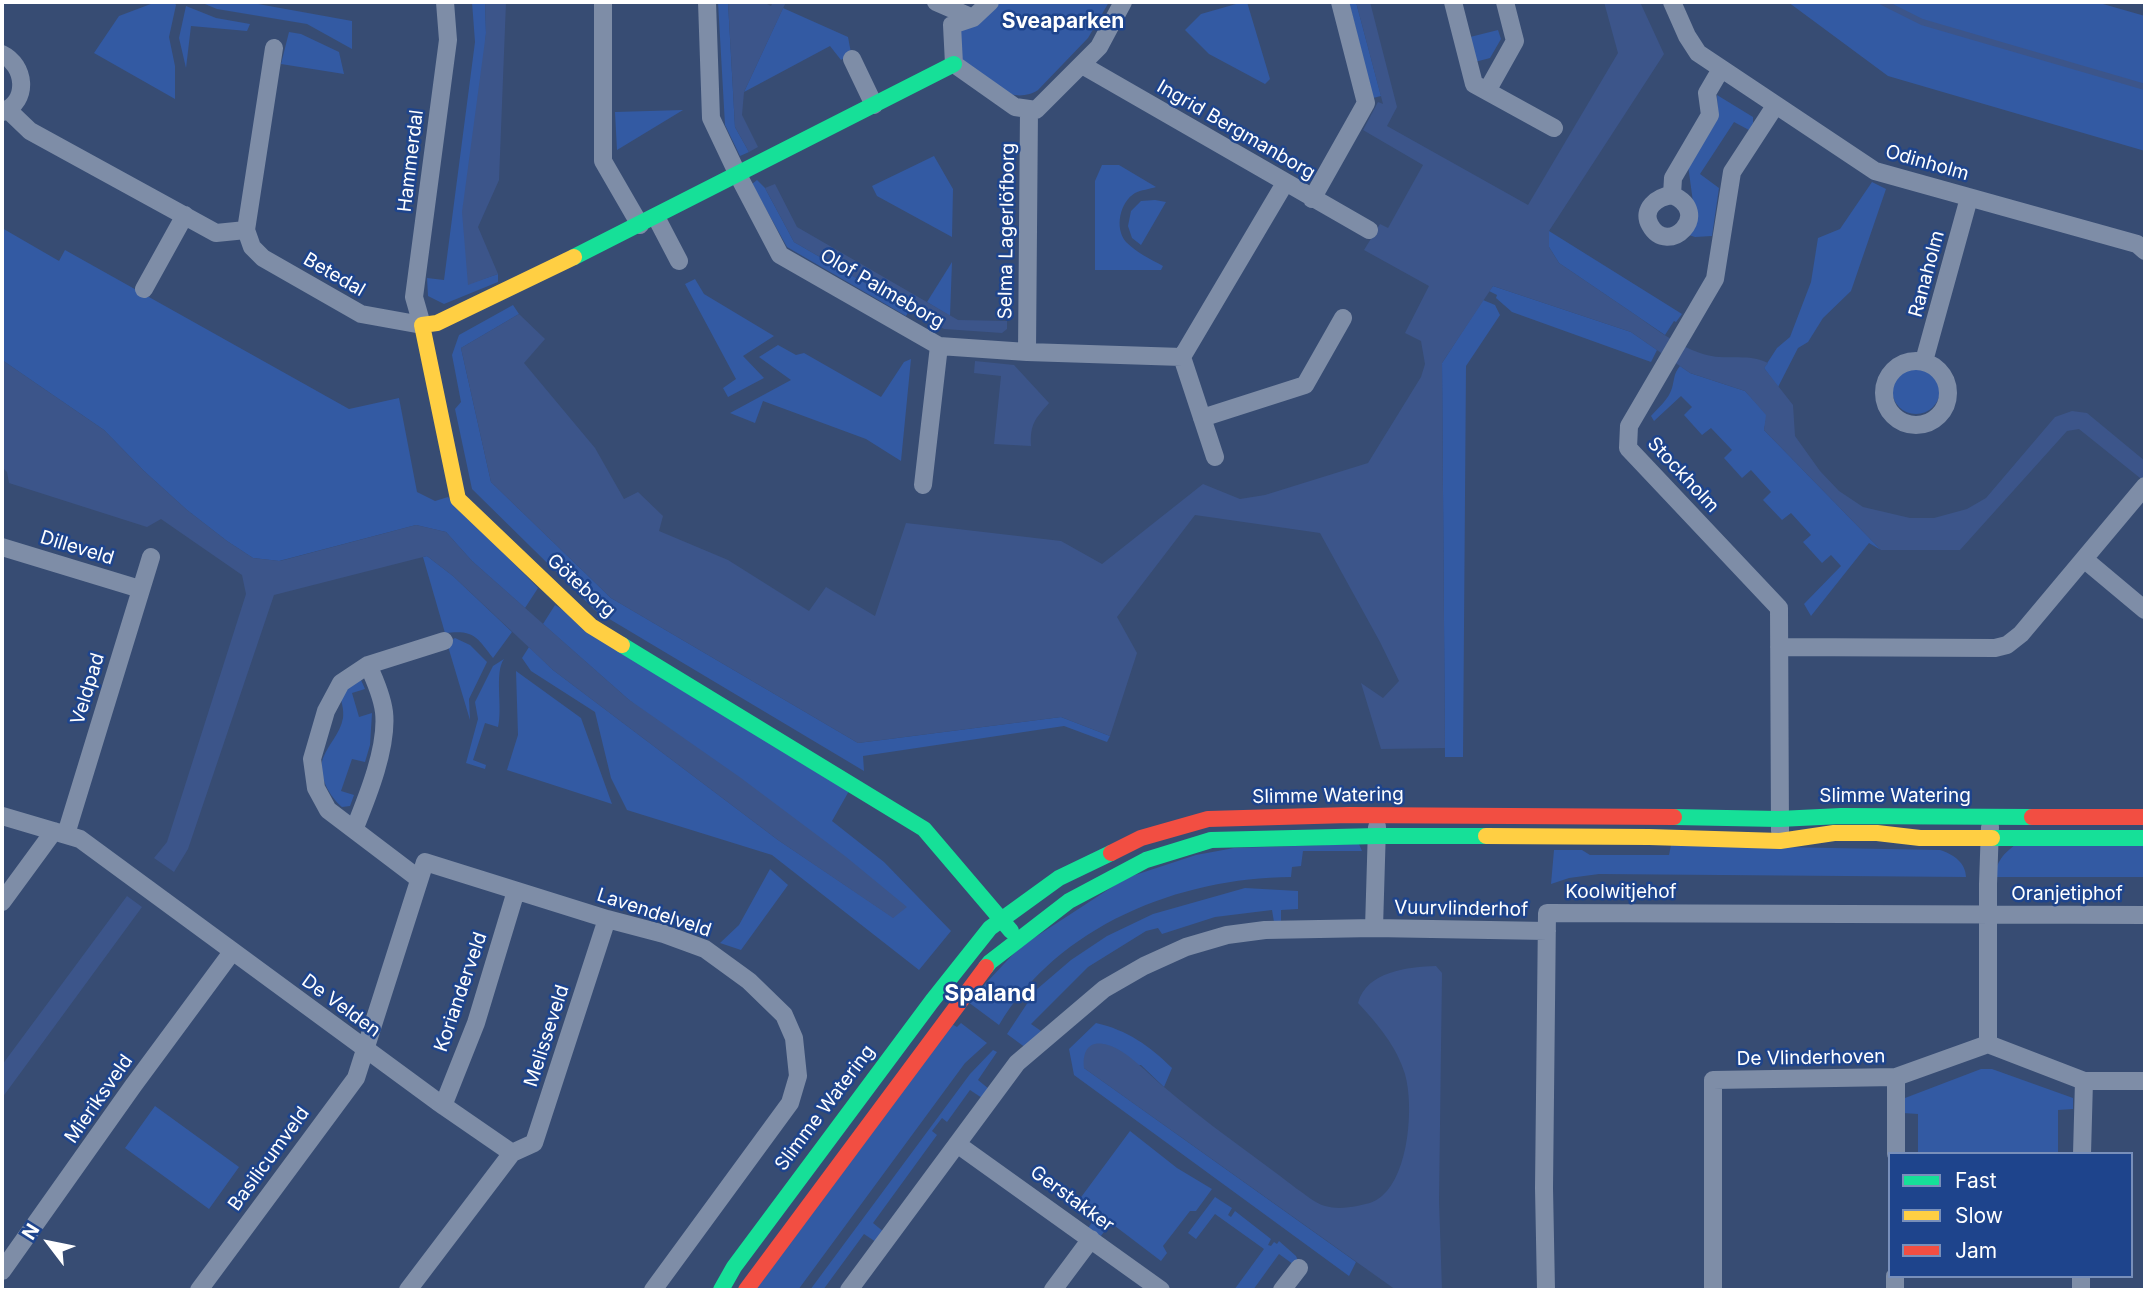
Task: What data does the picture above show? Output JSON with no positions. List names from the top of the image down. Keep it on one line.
{"streets":{"street":["Ingrid Bergmanborg","Hammerdal","Odinholm","Selma Lagerlöfborg","Ranaholm","Betedal","Olof Palmeborg","Stockholm","Dilleveld","Göteborg","Veldpad","Slimme Watering","Koolwitjehof","Oranjetiphof","Vuurvlinderhof","Lavendelveld","Korianderveld","De Velden","Melisseveld","De Vlinderhoven","Mieriksveld","Basilicumveld","Gerstakker"]},"crossings":[["Hammerdal","Betedal"],["Hammerdal","Göteborg"],["Odinholm","Ranaholm"],["Odinholm","Stockholm"],["Selma Lagerlöfborg","Olof Palmeborg"],["Betedal","Göteborg"],["Stockholm","Slimme Watering"],["Dilleveld","Veldpad"],["Göteborg","Slimme Watering"],["Veldpad","De Velden"],["Slimme Watering","Vuurvlinderhof"],["Koolwitjehof","Oranjetiphof"],["Koolwitjehof","Vuurvlinderhof"],["Vuurvlinderhof","Gerstakker"],["Lavendelveld","Korianderveld"],["Lavendelveld","Melisseveld"],["Lavendelveld","Basilicumveld"],["Korianderveld","De Velden"],["De Velden","Melisseveld"],["De Velden","Mieriksveld"],["De Velden","Basilicumveld"]],"districts":["Sveaparken","Spaland"],"legend":["Fast","Slow","Jam"],"north":"top left"}
